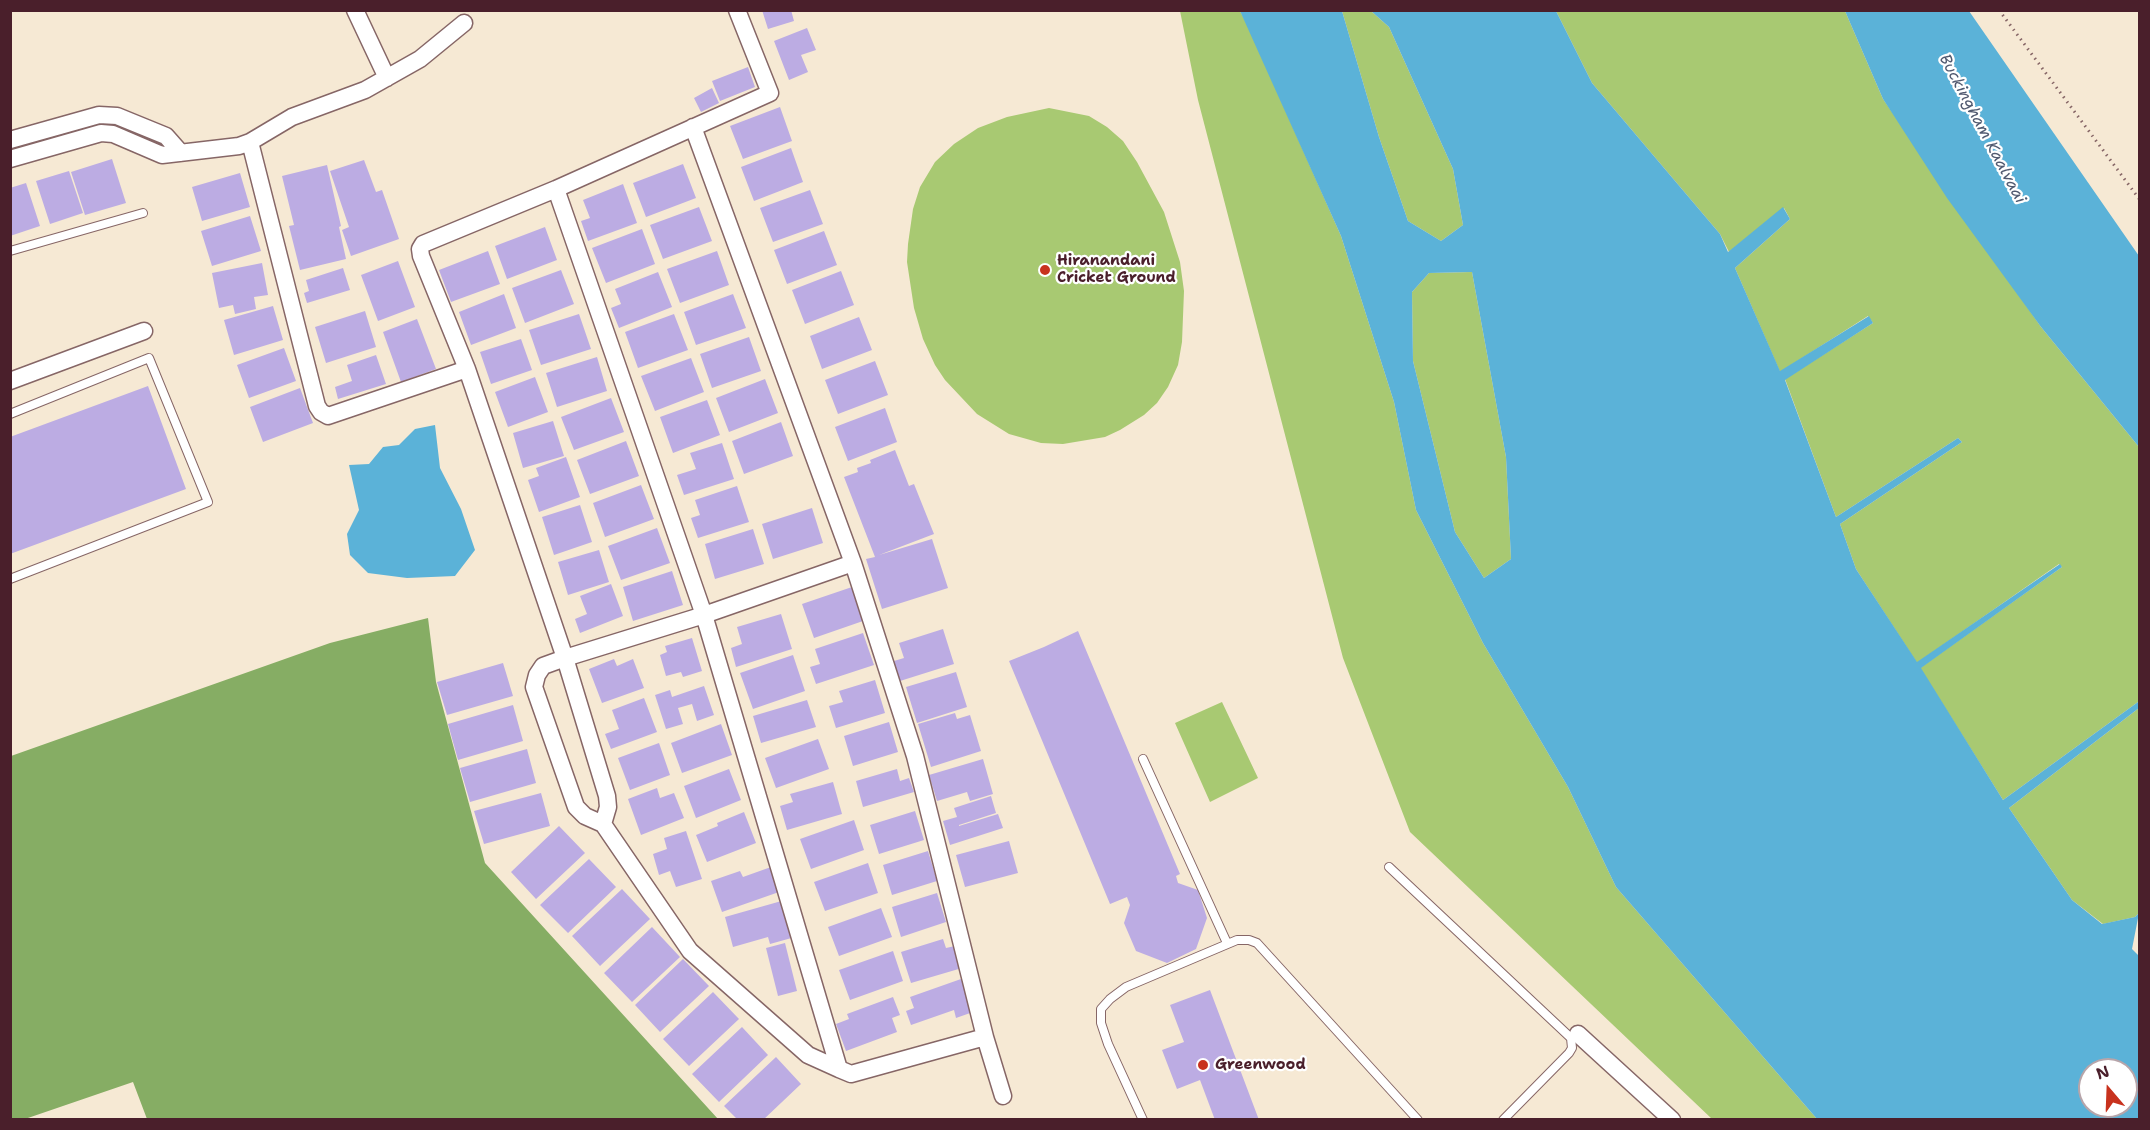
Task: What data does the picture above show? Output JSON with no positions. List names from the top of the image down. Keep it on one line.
{"water":["Buckingham Kaalvaai"],"places":["Hiranandani Cricket Ground","Greenwood"],"north":"top"}
